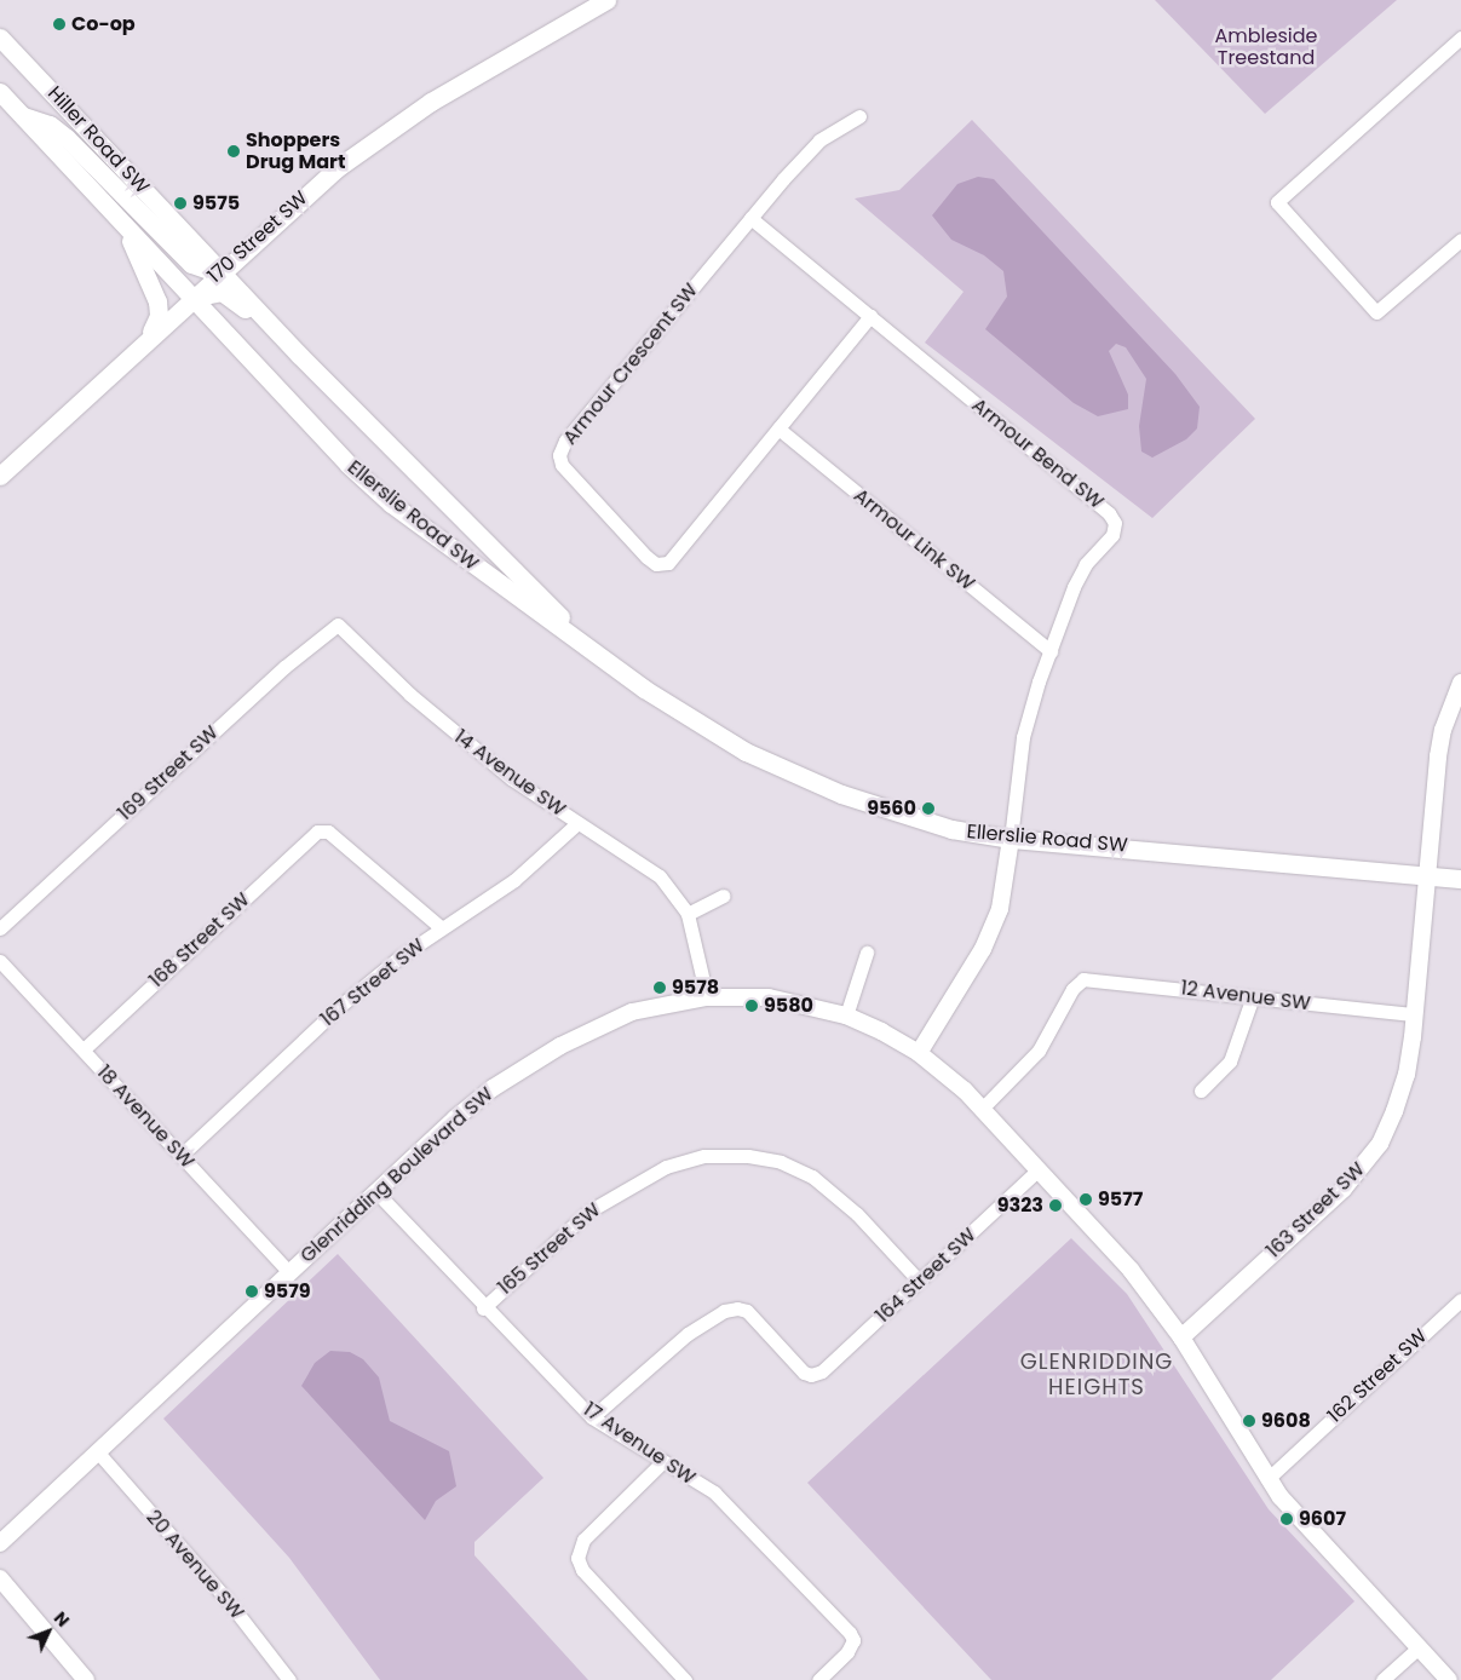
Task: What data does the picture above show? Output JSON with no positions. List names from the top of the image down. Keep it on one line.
{"streets":{"main road":["Hiller Road SW","170 Street SW","Ellerslie Road SW"],"street":["Armour Crescent SW","Armour Bend SW","Armour Link SW","169 Street SW","14 Avenue SW","168 Street SW","167 Street SW","12 Avenue SW","18 Avenue SW","Glenridding Boulevard SW","163 Street SW","165 Street SW","164 Street SW","162 Street SW","17 Avenue SW","20 Avenue SW"]},"crossings":[["Hiller Road SW","170 Street SW"],["Hiller Road SW","Ellerslie Road SW"],["170 Street SW","Ellerslie Road SW"],["Armour Crescent SW","Armour Bend SW"],["Armour Crescent SW","Armour Link SW"],["Armour Bend SW","Ellerslie Road SW"],["Armour Bend SW","Armour Link SW"],["Ellerslie Road SW","163 Street SW"],["169 Street SW","14 Avenue SW"],["14 Avenue SW","167 Street SW"],["14 Avenue SW","Glenridding Boulevard SW"],["168 Street SW","167 Street SW"],["168 Street SW","18 Avenue SW"],["167 Street SW","18 Avenue SW"],["12 Avenue SW","Glenridding Boulevard SW"],["12 Avenue SW","163 Street SW"],["18 Avenue SW","Glenridding Boulevard SW"],["Glenridding Boulevard SW","163 Street SW"],["Glenridding Boulevard SW","164 Street SW"],["Glenridding Boulevard SW","162 Street SW"],["Glenridding Boulevard SW","17 Avenue SW"],["Glenridding Boulevard SW","20 Avenue SW"],["165 Street SW","164 Street SW"],["165 Street SW","17 Avenue SW"],["164 Street SW","17 Avenue SW"]],"districts":["GLENRIDDING HEIGHTS"],"parks":["Ambleside Treestand"],"places":["Co-op","Shoppers Drug Mart","9575","9560","9578","9580","9577","9323","9579","9608","9607"],"north":"top right"}
